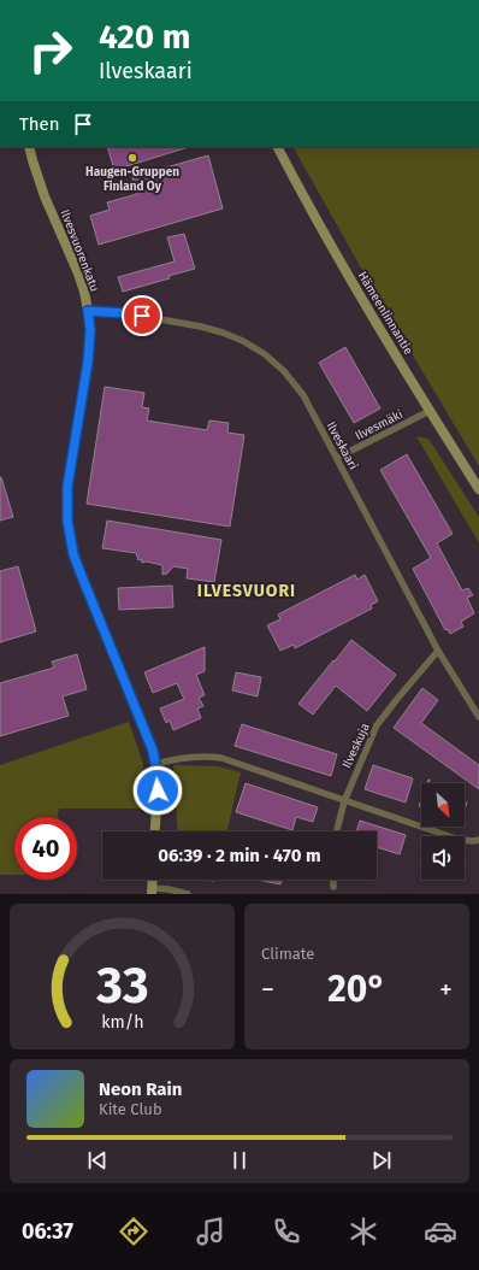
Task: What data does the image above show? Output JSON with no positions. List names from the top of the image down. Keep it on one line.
{"streets":{"street":["Ilvesvuorenkatu","Hämeenlinnantie","Ilvesmäki","Ilveskaari","Ilveskuja"]},"crossings":[["Ilvesvuorenkatu","Ilveskaari"],["Hämeenlinnantie","Ilvesmäki"],["Ilvesmäki","Ilveskaari"],["Ilveskaari","Ilveskuja"]],"districts":["ILVESVUORI"],"places":["Haugen-Gruppen Finland Oy"],"north":"bottom right","page":{"turn":["420 m","Ilveskaari"],"then":"Then","limit":"40","trip":"06:39 · 2 min · 470 m","tile":"Climate","heat":["−","20°","+"],"song":["Neon Rain","Kite Club"],"tabs":"06:37","gauge":["33","km/h"]}}
